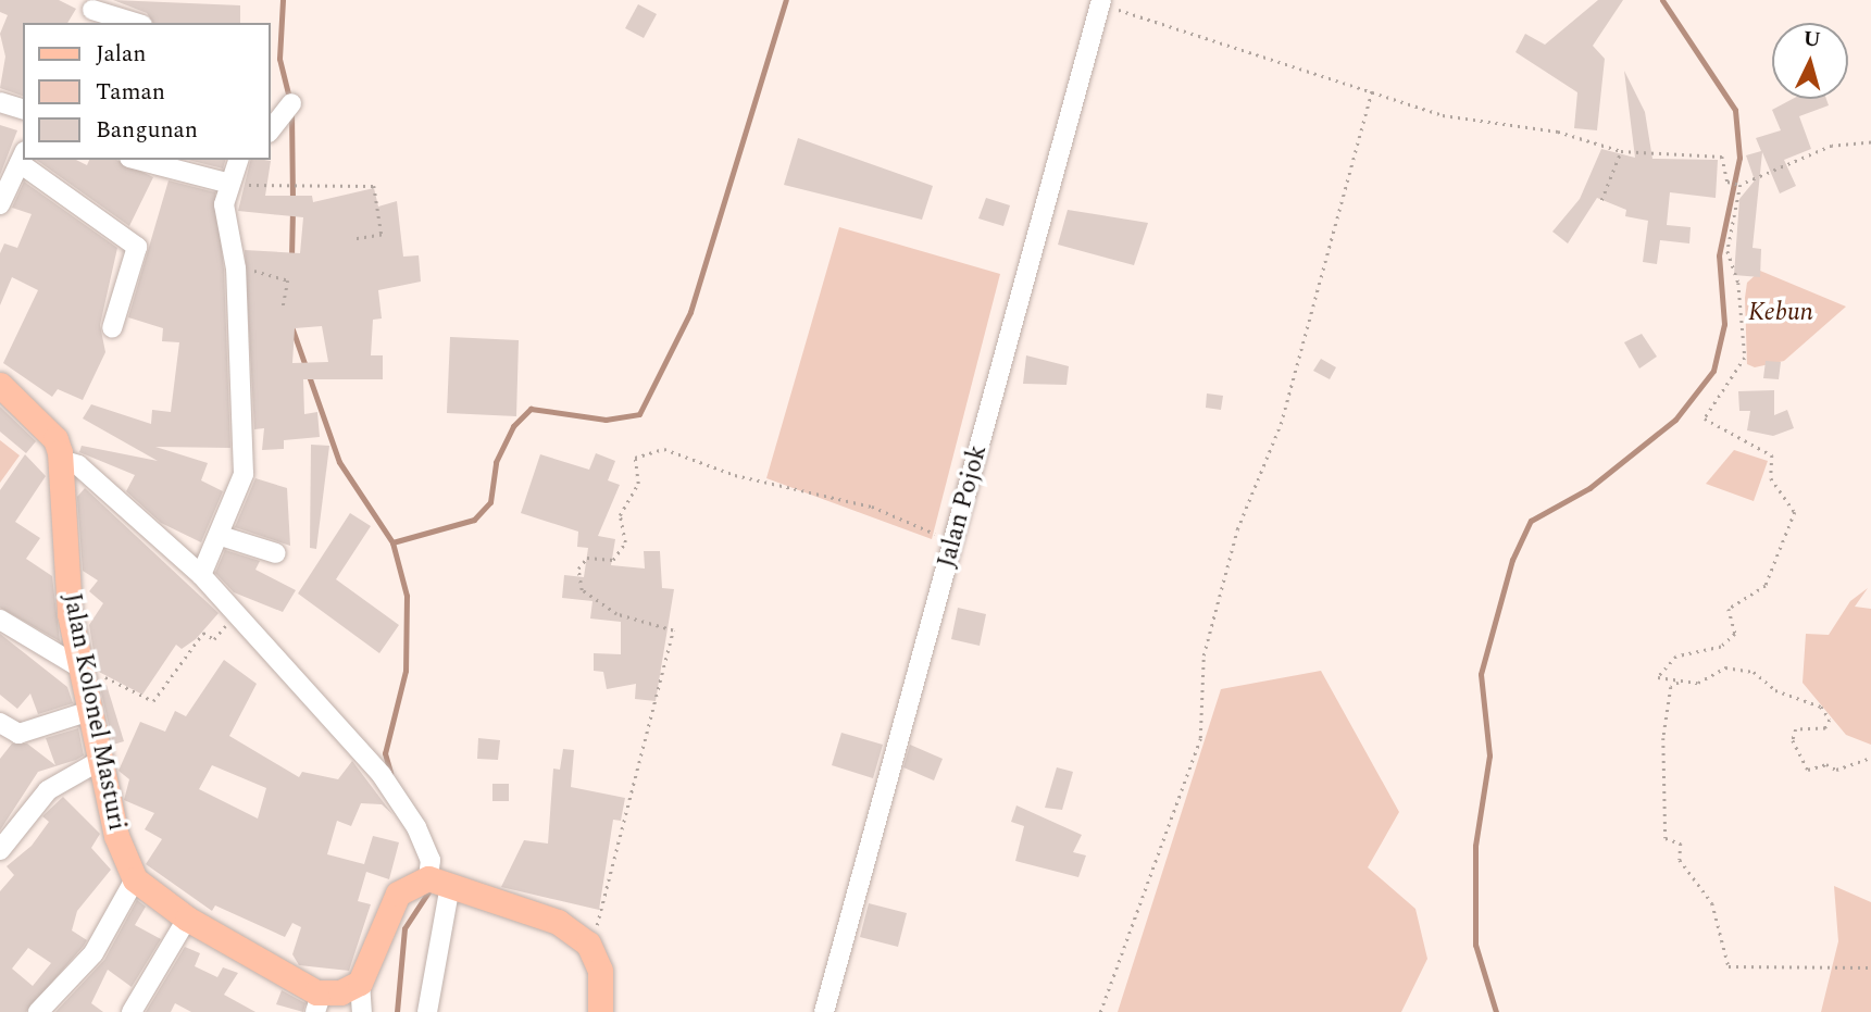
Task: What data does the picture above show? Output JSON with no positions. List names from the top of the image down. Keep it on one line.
{"streets":{"main road":["Jalan Kolonel Masturi"],"street":["Jalan Pojok"]},"parks":["Kebun"],"legend":["Jalan","Taman","Bangunan"],"north":"top"}
